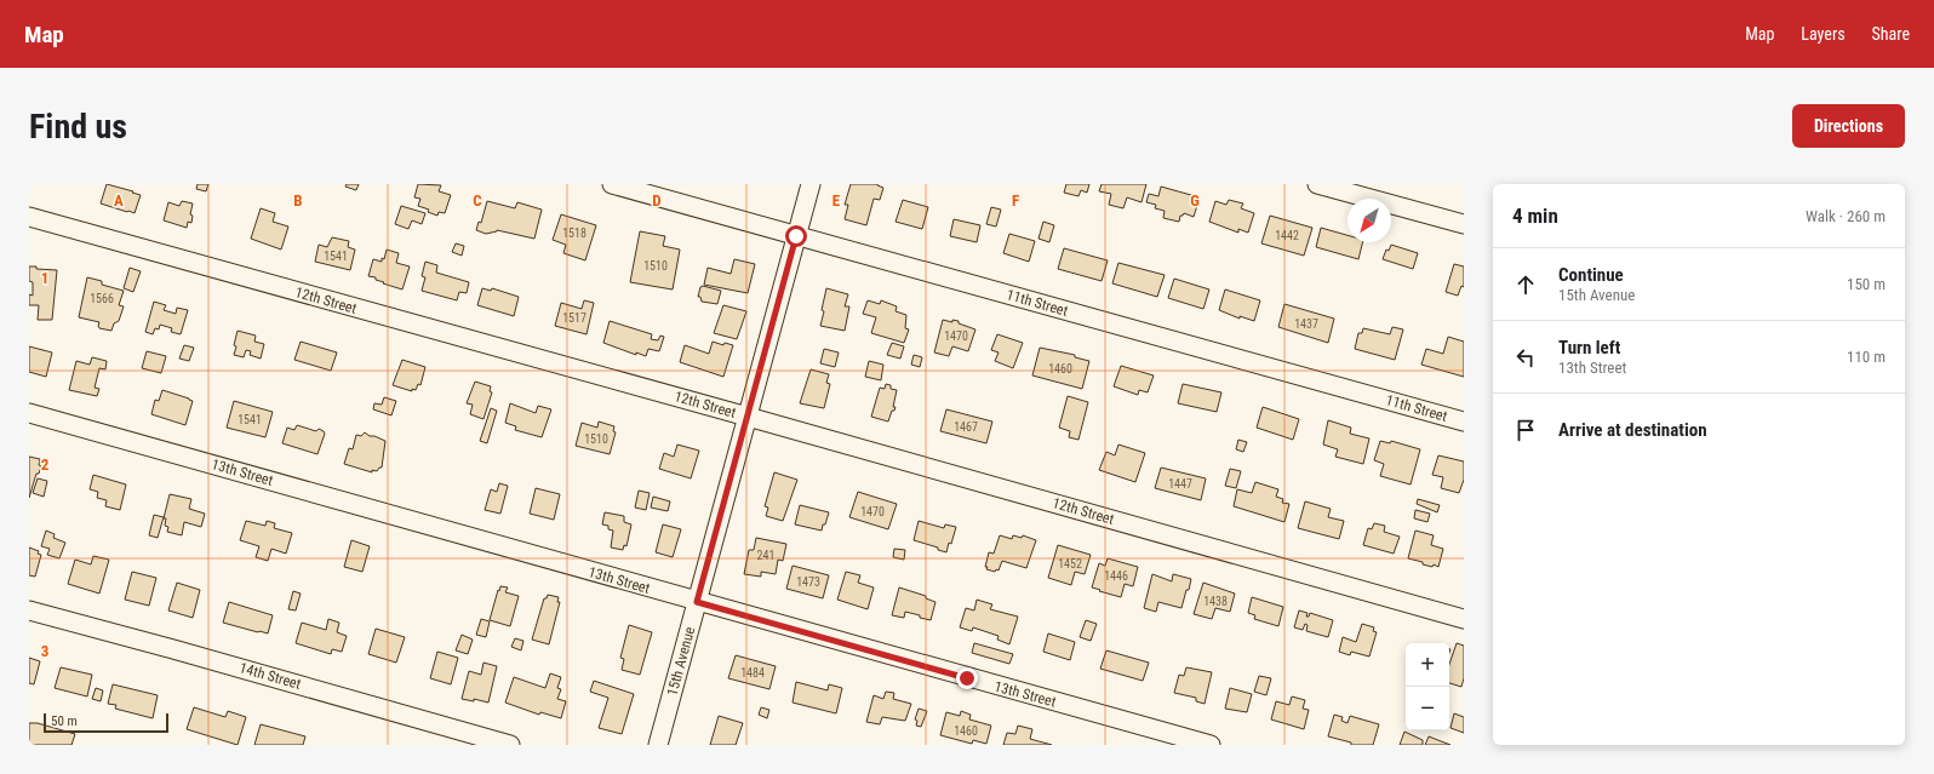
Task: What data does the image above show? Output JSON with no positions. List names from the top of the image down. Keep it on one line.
{"streets":{"street":["12th Street","11th Street","13th Street","15th Avenue","14th Street"]},"crossings":[["12th Street","15th Avenue"],["11th Street","15th Avenue"],["13th Street","15th Avenue"]],"house_numbers":["1518","1442","1541","1510","1566","1517","1437","1470","1460","1541","1467","1510","1447","1470","241","1452","1446","1473","1438","1484","1460"],"scale_bar":"50 m","north":"bottom left","page":{"header":"Map","nav":["Map","Layers","Share"],"buttons":"Directions","title":"Find us","heading":["4 min","Walk · 260 m"],"list":[["Continue","15th Avenue","150 m"],["Turn left","13th Street","110 m"],"Arrive at destination"],"map_buttons":["+","−"],"scale":"50 m"},"grid":{"columns":["A","B","C","D","E","F","G"],"rows":["1","2","3"]}}
